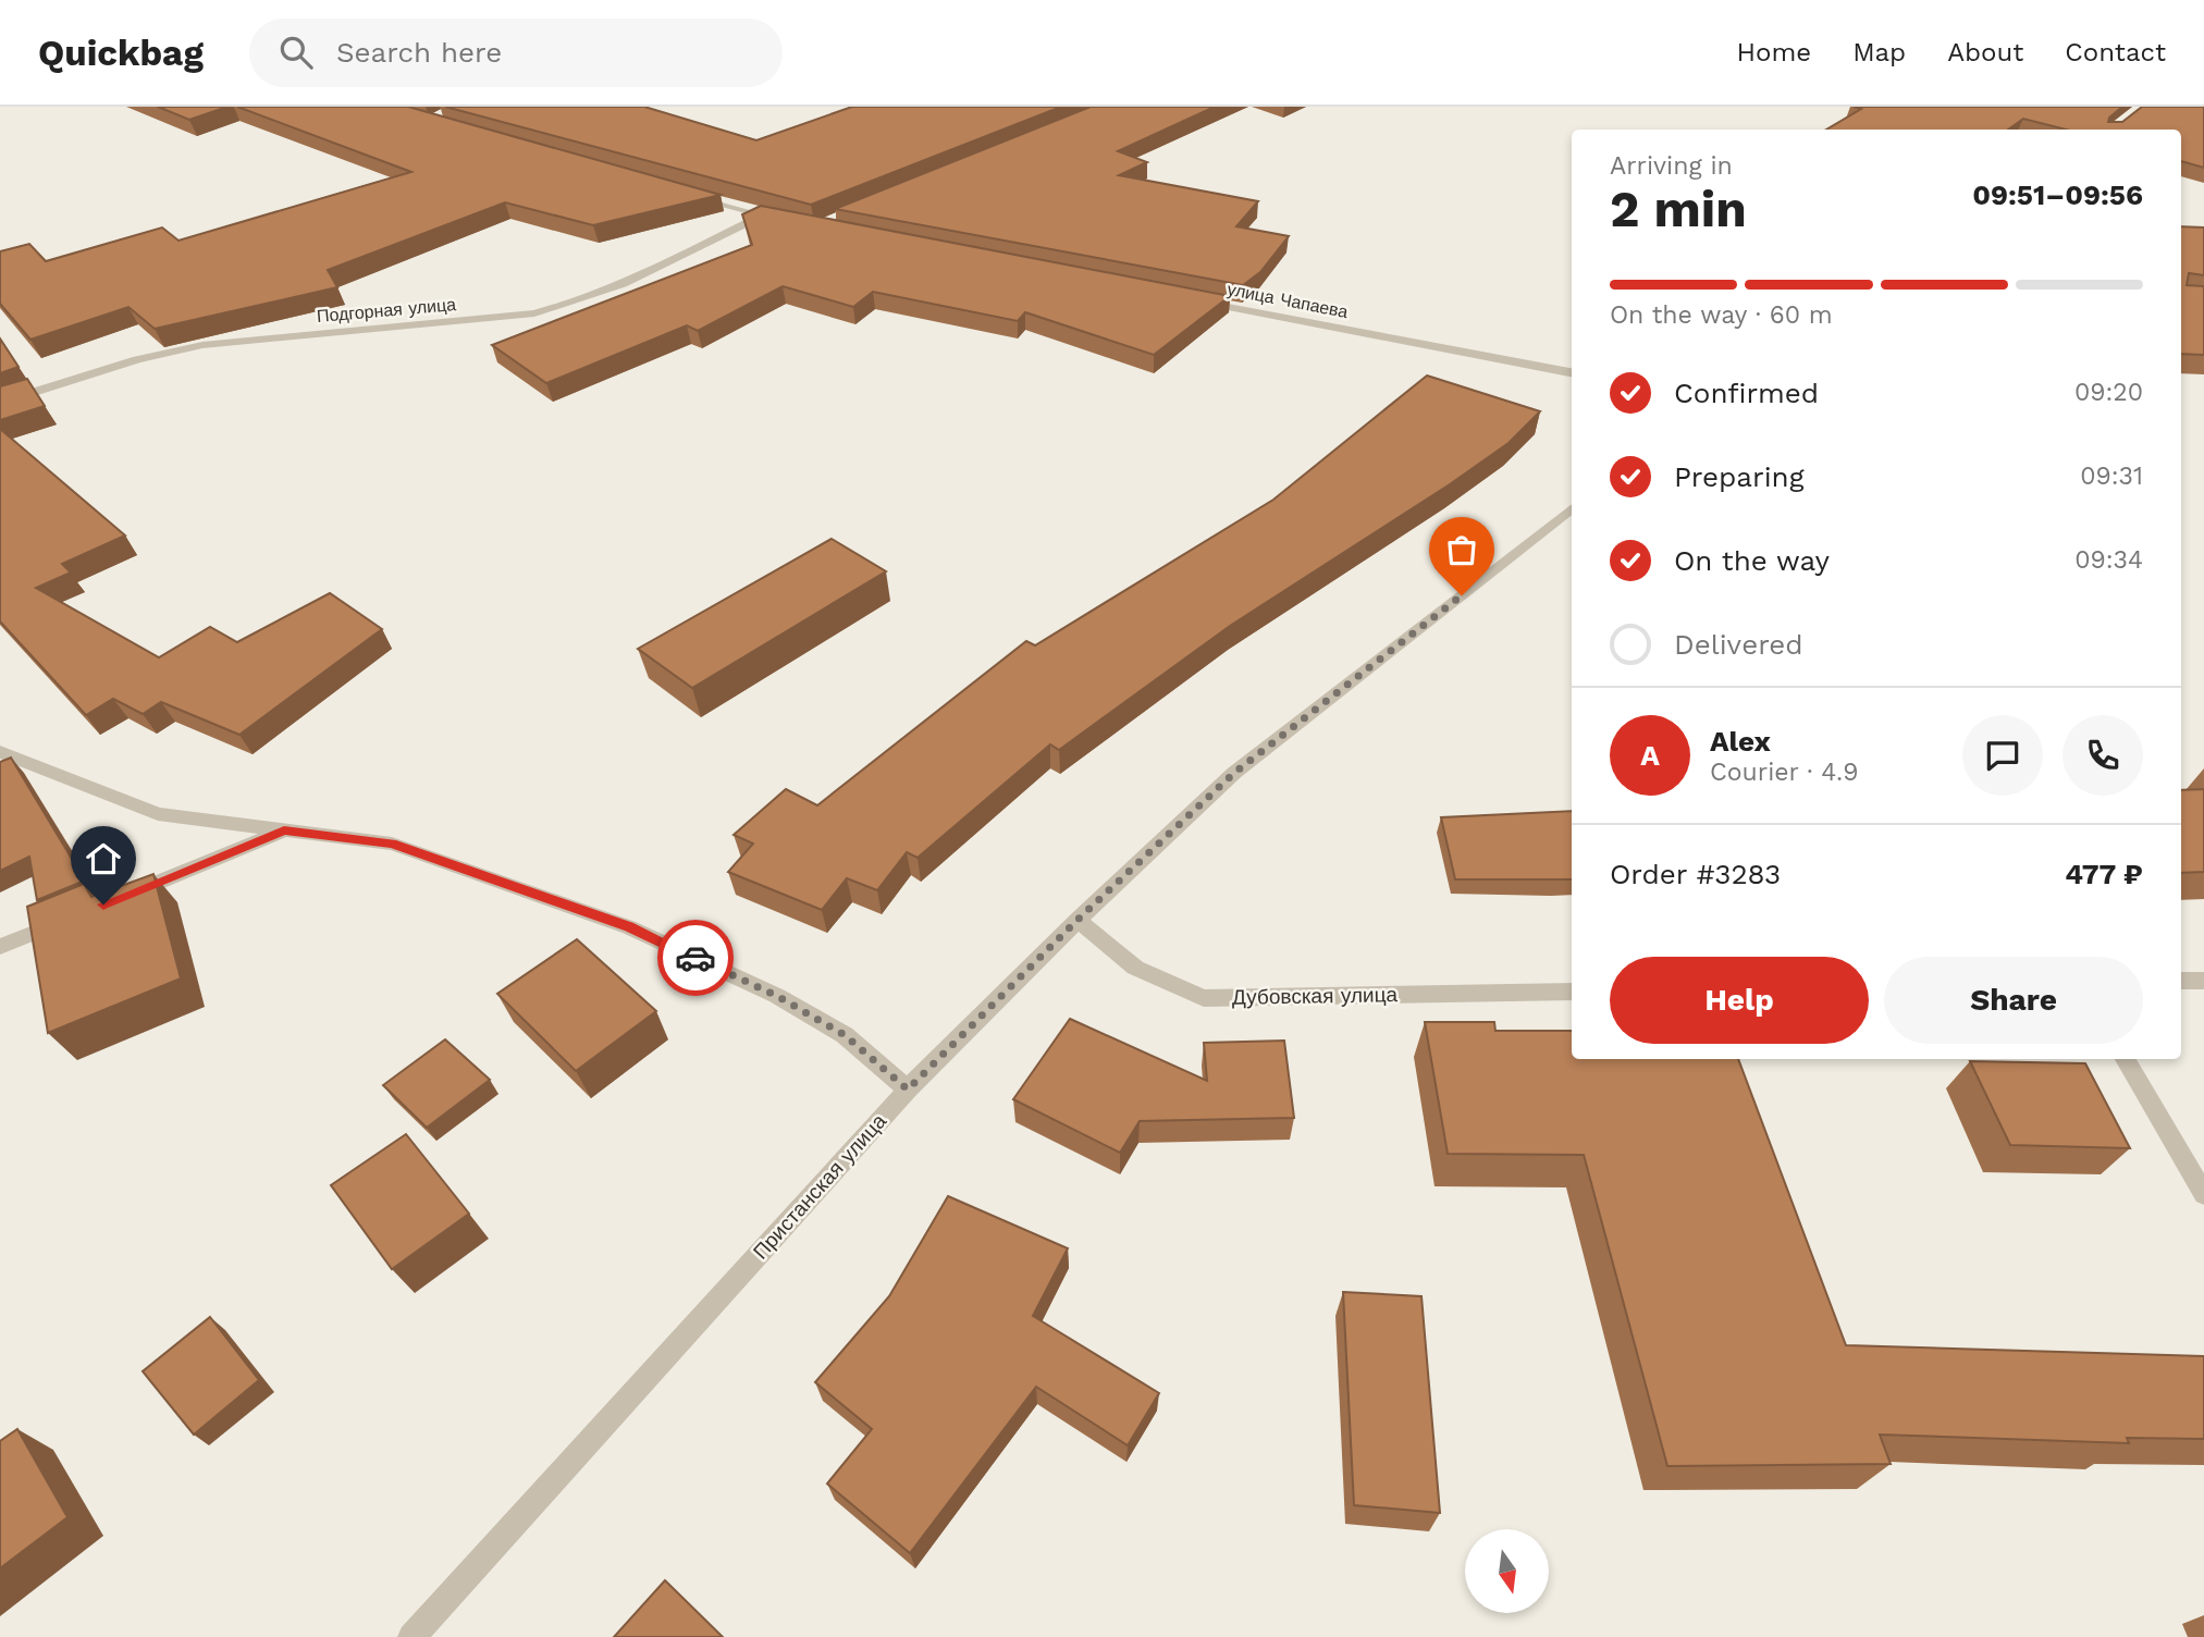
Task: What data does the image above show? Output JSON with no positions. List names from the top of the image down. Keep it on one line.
{"streets":{"street":["улица Чапаева","Подгорная улица","Дубовская улица","Пристанская улица"]},"crossings":[["Дубовская улица","Пристанская улица"]],"north":"bottom","page":{"header":"Quickbag","search":"Search here","nav":["Home","Map","About","Contact"],"heading":["2 min","Arriving in","09:51–09:56"],"panel":["Alex","Courier · 4.9","Order #3283","477 ₽"],"bar":"On the way · 60 m","list":[["Confirmed","09:20"],["Preparing","09:31"],["On the way","09:34"],"Delivered"],"round":"A","buttons":["Help","Share"]}}
